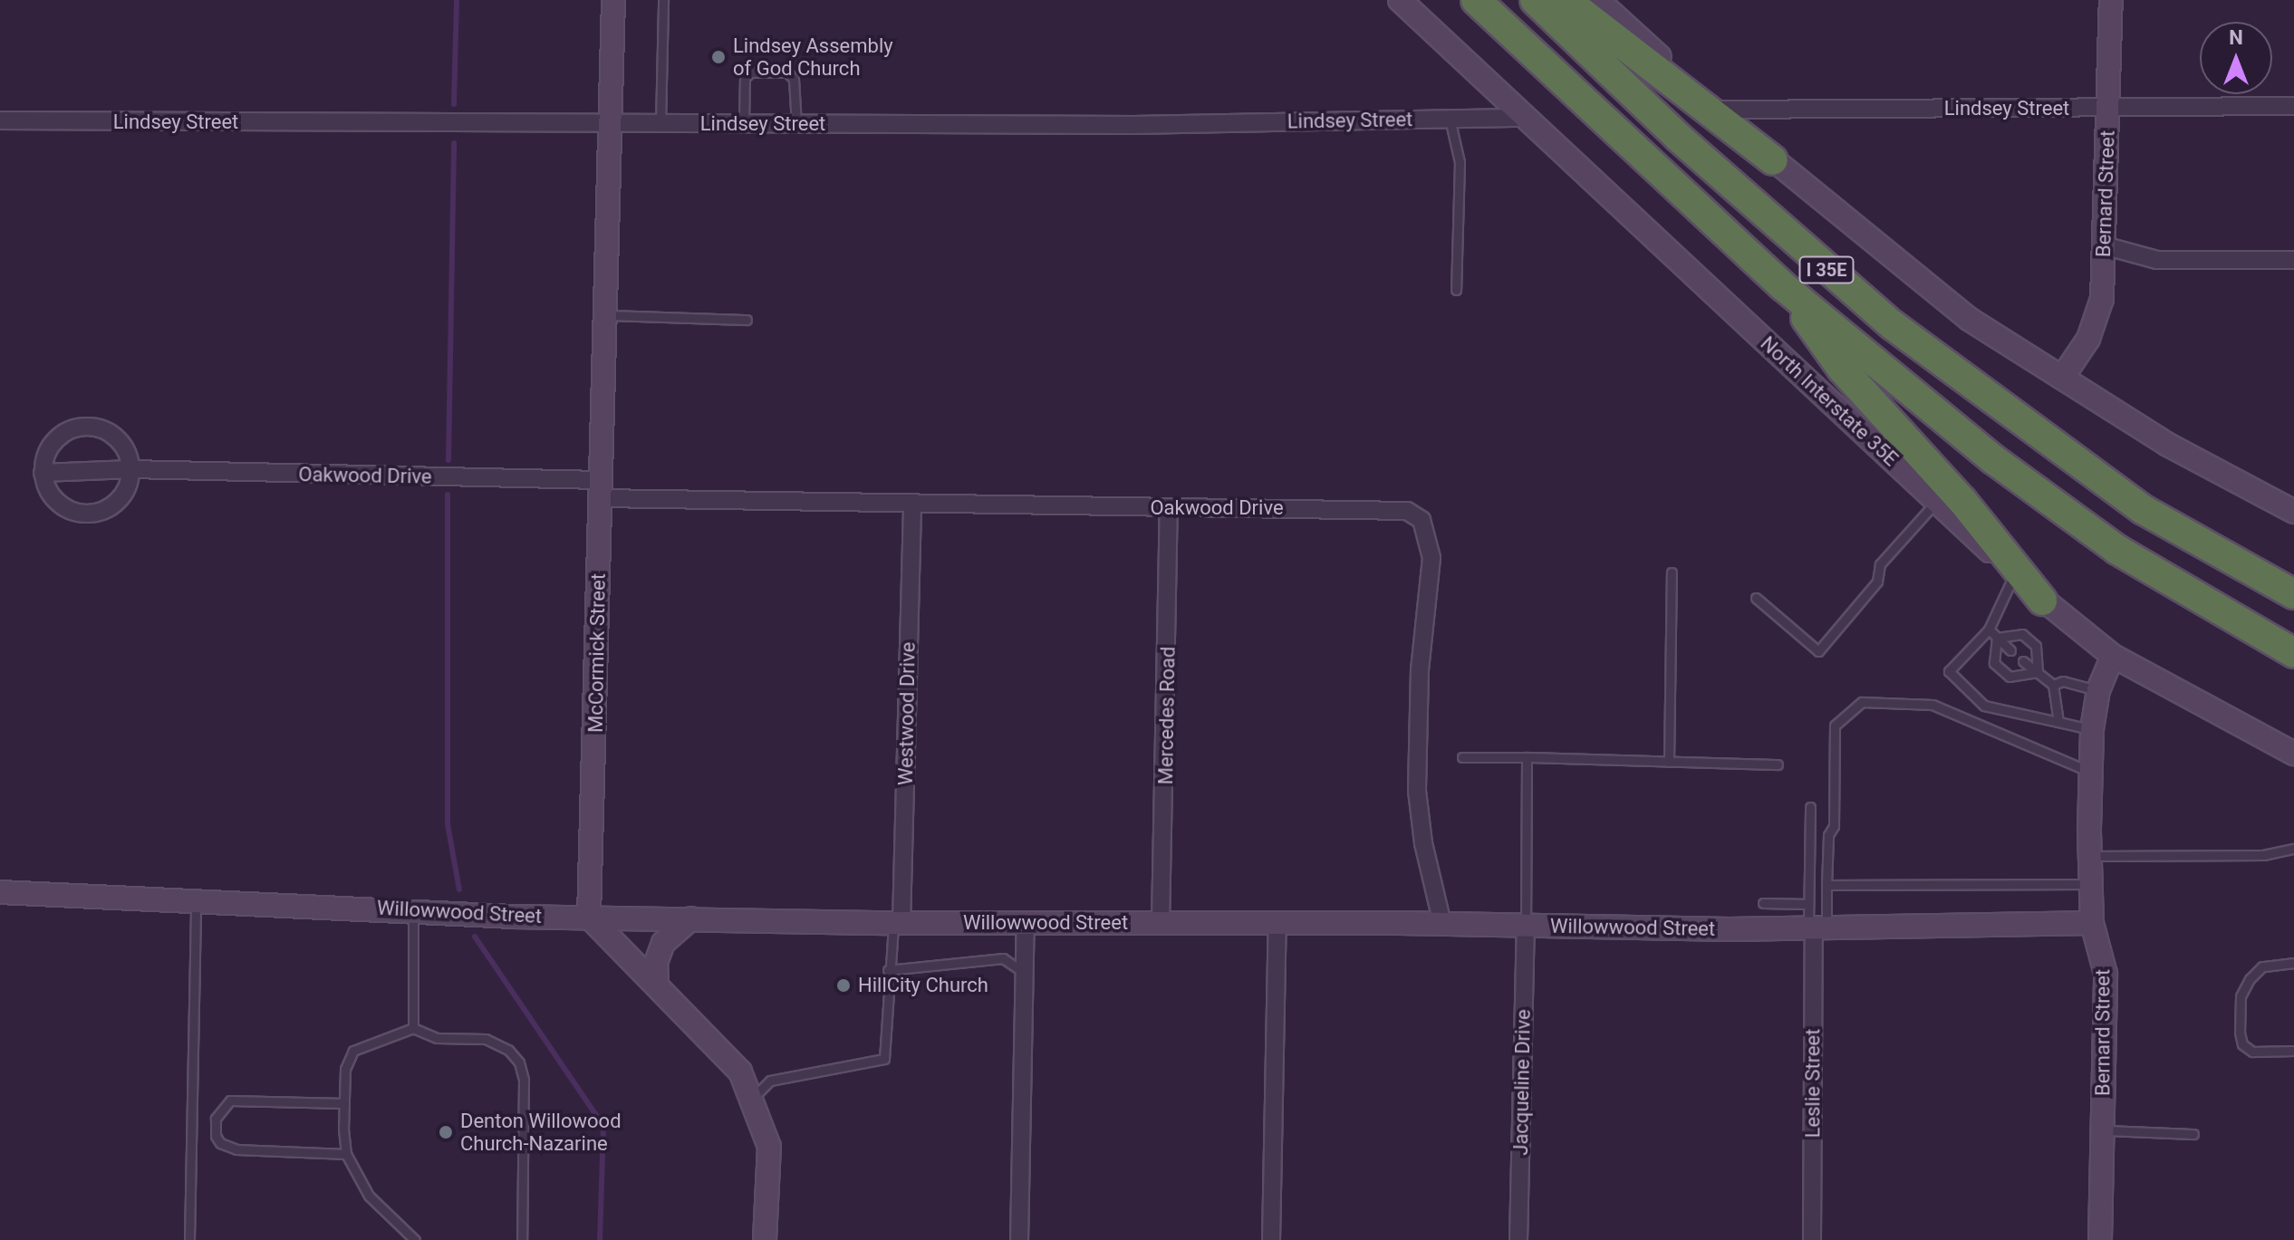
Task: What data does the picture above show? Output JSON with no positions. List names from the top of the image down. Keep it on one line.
{"streets":{"highway":["I 35E"],"street":["Lindsey Street","Bernard Street","North Interstate 35E","Oakwood Drive","McCormick Street","Westwood Drive","Mercedes Road","Willowwood Street","Jacqueline Drive","Leslie Street"]},"crossings":[["Lindsey Street","Bernard Street"],["Lindsey Street","North Interstate 35E"],["Lindsey Street","McCormick Street"],["Bernard Street","Willowwood Street"],["Oakwood Drive","McCormick Street"],["Oakwood Drive","Westwood Drive"],["Oakwood Drive","Mercedes Road"],["Oakwood Drive","Willowwood Street"],["McCormick Street","Willowwood Street"],["Westwood Drive","Willowwood Street"],["Mercedes Road","Willowwood Street"],["Willowwood Street","Jacqueline Drive"],["Willowwood Street","Leslie Street"]],"places":["Lindsey Assembly of God Church","HillCity Church","Denton Willowood Church-Nazarine"],"north":"top"}
